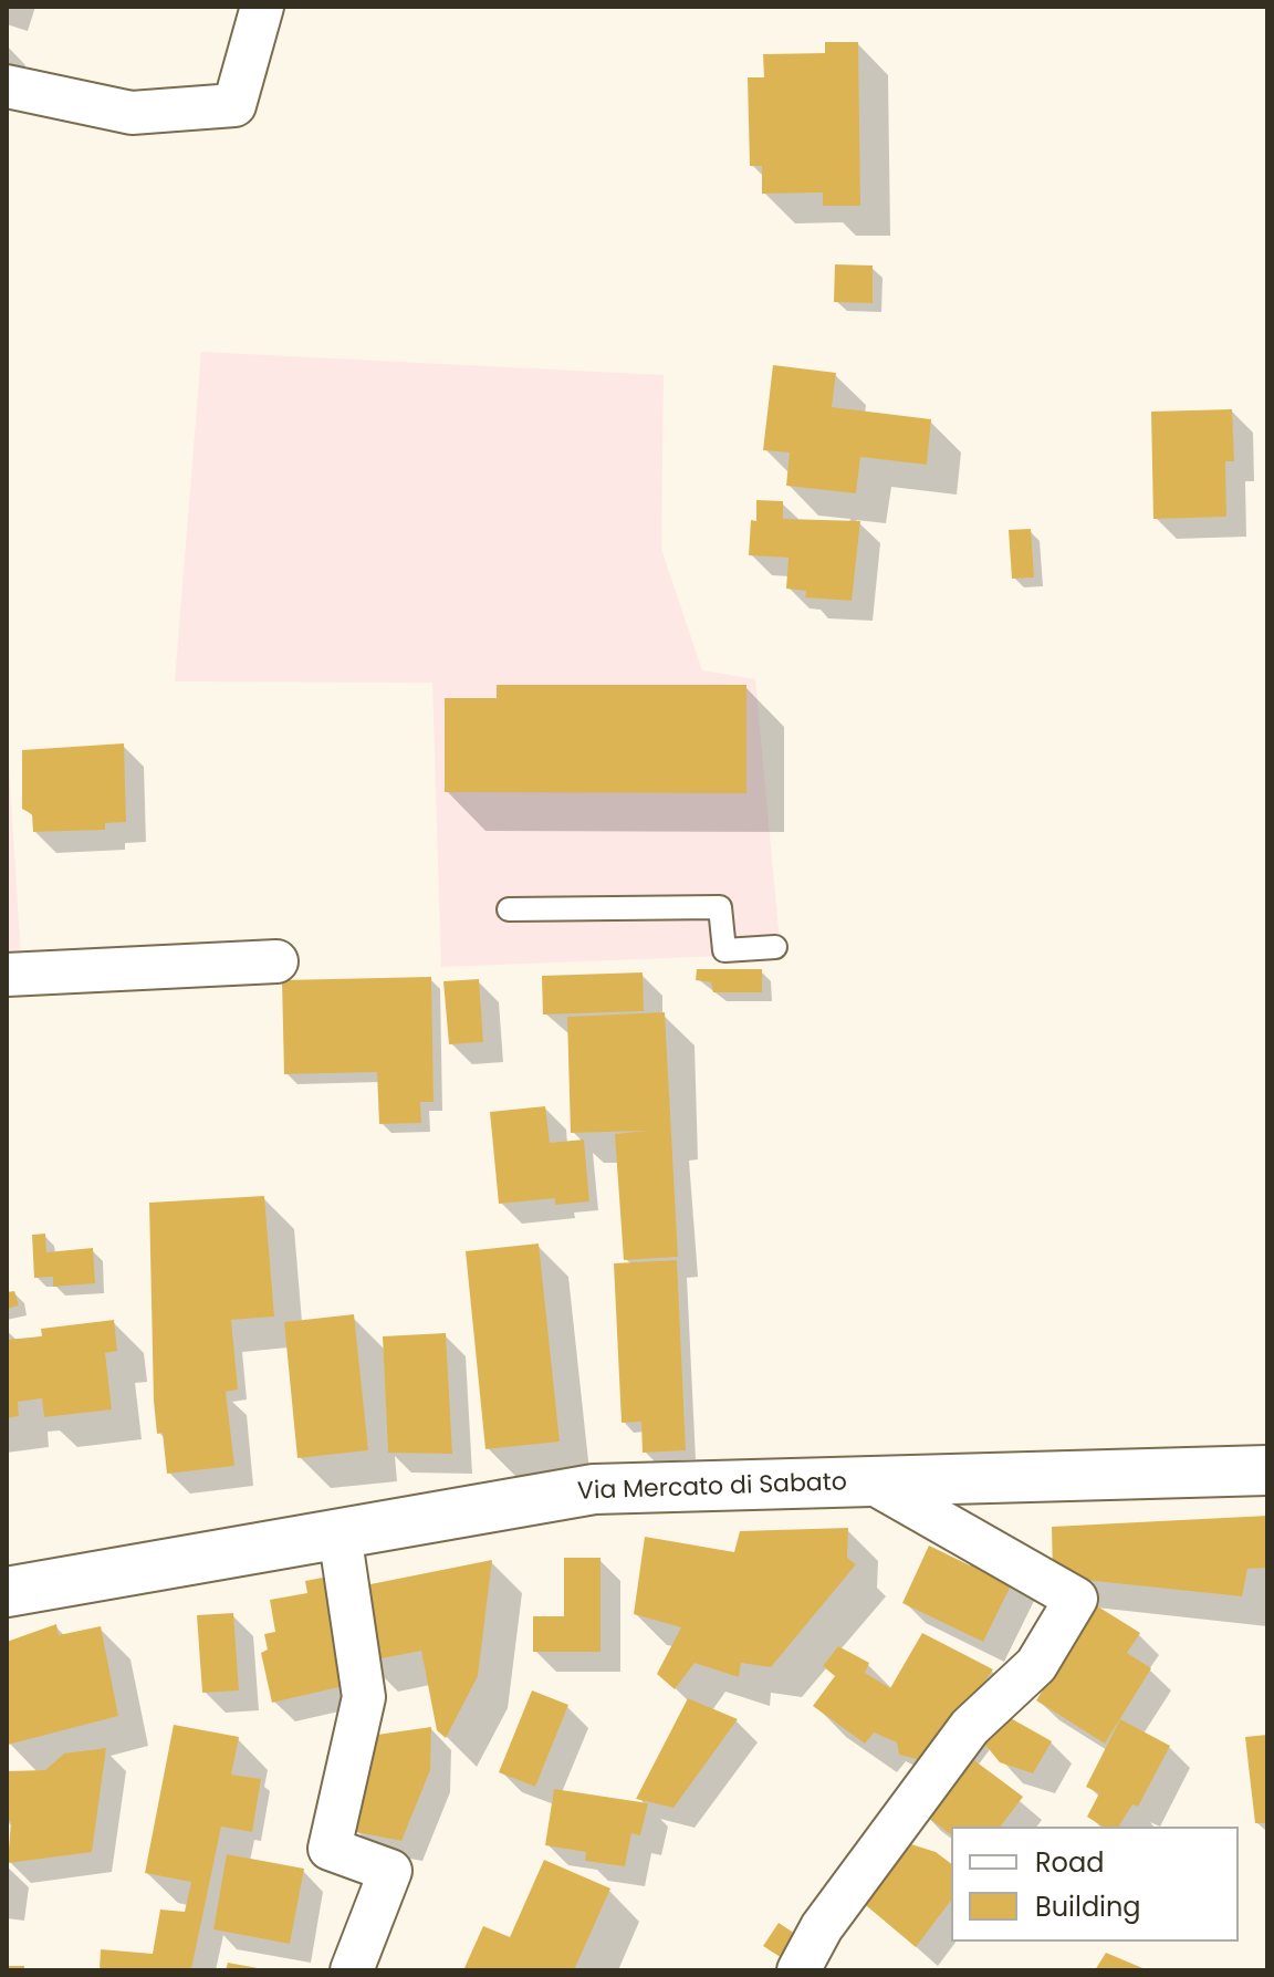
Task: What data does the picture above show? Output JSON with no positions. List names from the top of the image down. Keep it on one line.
{"streets":{"street":["Via Mercato di Sabato"]},"legend":["Road","Building"]}
